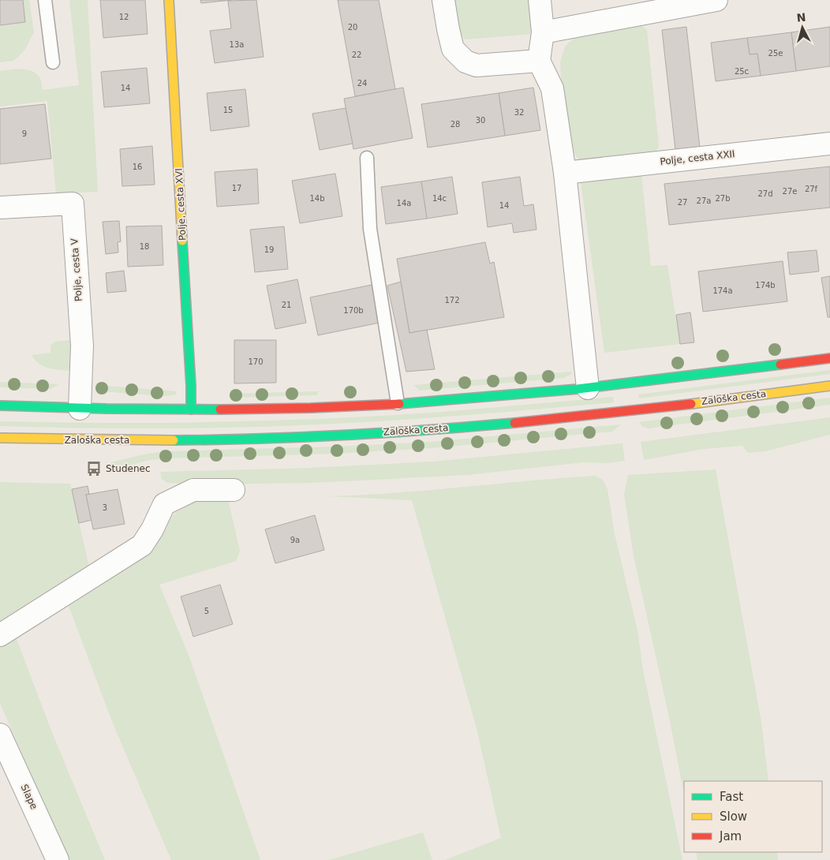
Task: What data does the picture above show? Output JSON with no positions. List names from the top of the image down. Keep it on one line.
{"streets":{"main road":["Polje, cesta XVI","Zaloška cesta"],"street":["Polje, cesta XXII","Polje, cesta V","Slape"]},"places":{"bus stop":["Studenec"]},"house_numbers":["12","20","13a","25e","22","25c","24","14","15","32","30","28","9","16","17","27f","27e","27d","14b","14c","27b","27a","27","14a","14","18","19","174b","174a","172","21","170b","170","3","9a","5"],"legend":["Fast","Slow","Jam"],"north":"top"}
